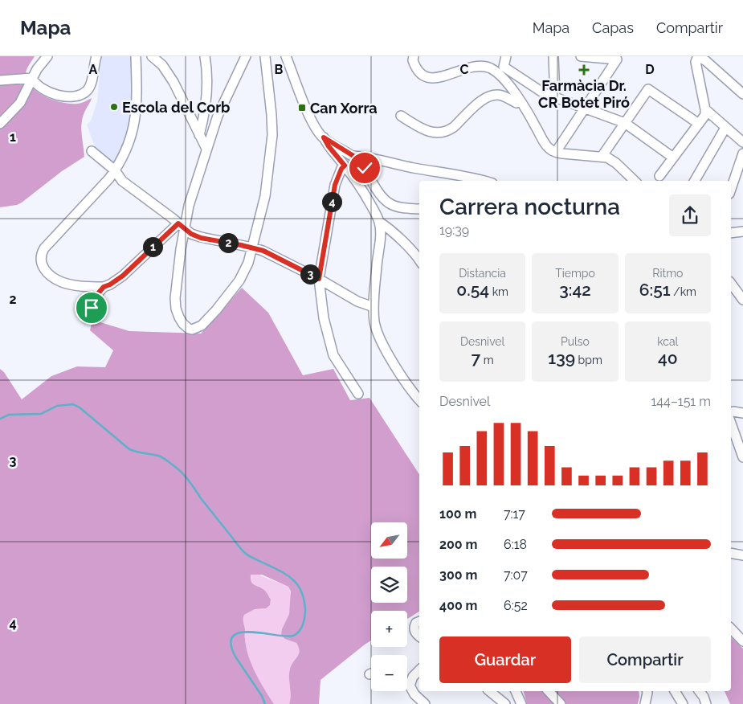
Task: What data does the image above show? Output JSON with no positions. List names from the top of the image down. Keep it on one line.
{"places":{"health":["Farmàcia Dr. CR Botet Piró"],"other":["Escola del Corb"],"transit":["Can Xorra"]},"north":"bottom left","page":{"header":"Mapa","nav":["Mapa","Capas","Compartir"],"heading":["Carrera nocturna","19:39"],"pins":["4","2","1","3"],"stats":[["Distancia","0.54 km"],["Tiempo","3:42"],["Ritmo","6:51 /km"],["Desnivel","7 m"],["Pulso","139 bpm"],["kcal","40"]],"chart":["Desnivel","144–151 m"],"list":[{"name":"100 m","note":"7:17"},{"name":"200 m","note":"6:18"},{"name":"300 m","note":"7:07"},{"name":"400 m","note":"6:52"}],"map_buttons":["+","−"],"buttons":["Guardar","Compartir"]},"grid":{"columns":["A","B","C","D"],"rows":["1","2","3","4"]}}
